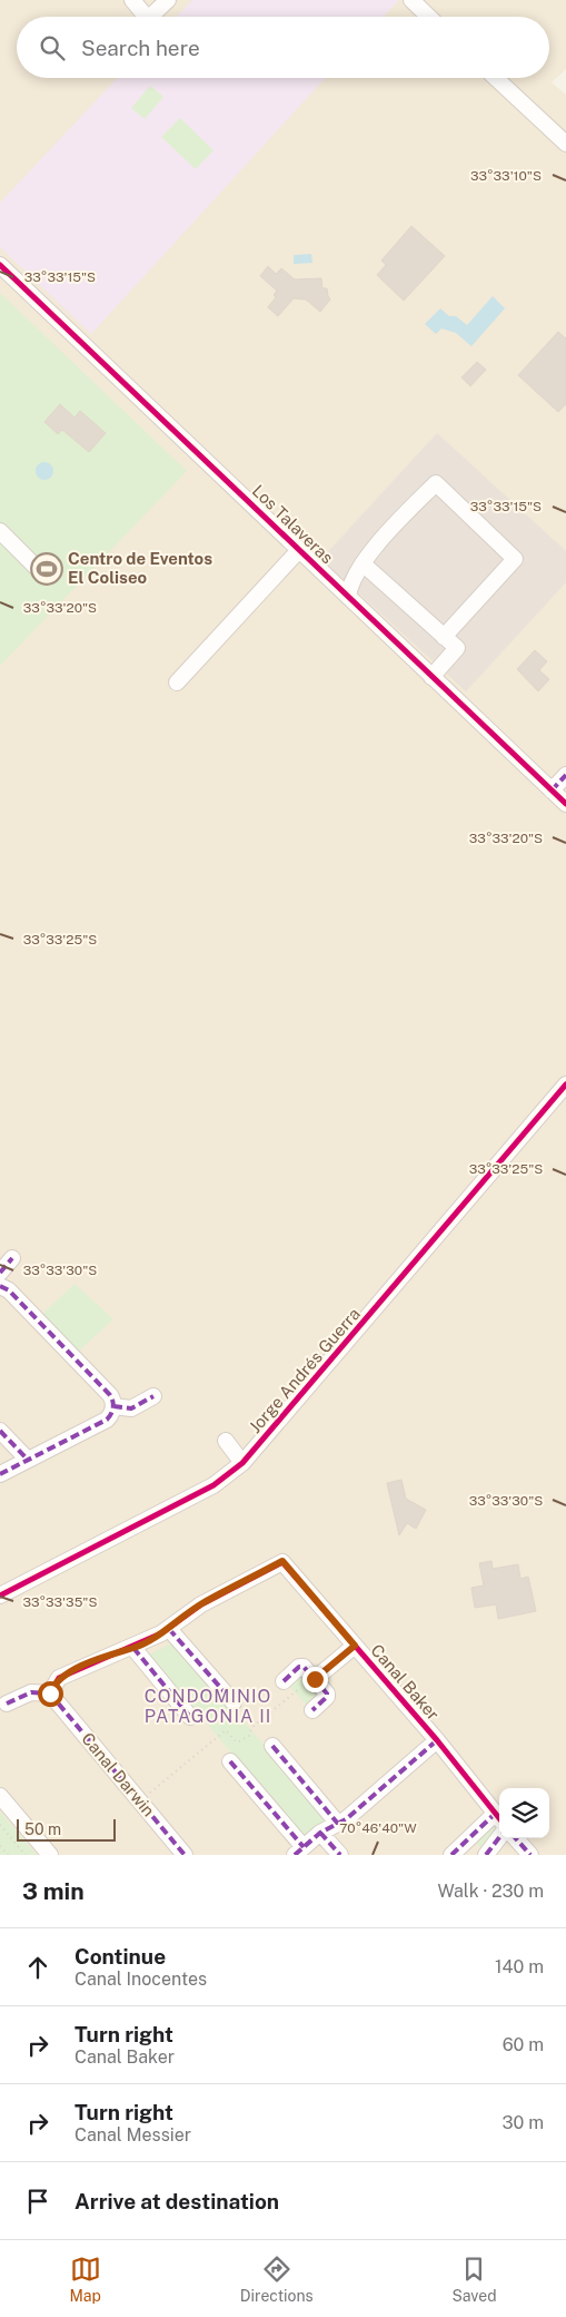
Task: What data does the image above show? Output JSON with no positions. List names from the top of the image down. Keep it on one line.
{"streets":{"street":["Los Talaveras","Jorge Andrés Guerra","Canal Baker","Canal Darwin"]},"districts":["CONDOMINIO PATAGONIA II"],"places":{"sports":["Centro de Eventos El Coliseo"]},"scale_bar":"50 m","page":{"search":"Search here","scale":"50 m","heading":["3 min","Walk · 230 m"],"list":[["Continue","Canal Inocentes","140 m"],["Turn right","Canal Baker","60 m"],["Turn right","Canal Messier","30 m"],"Arrive at destination"],"nav":["Map","Directions","Saved"]},"coordinates":["33°33'10\"S","33°33'15\"S","33°33'20\"S","33°33'25\"S","33°33'30\"S","33°33'35\"S","70°46'40\"W"]}
